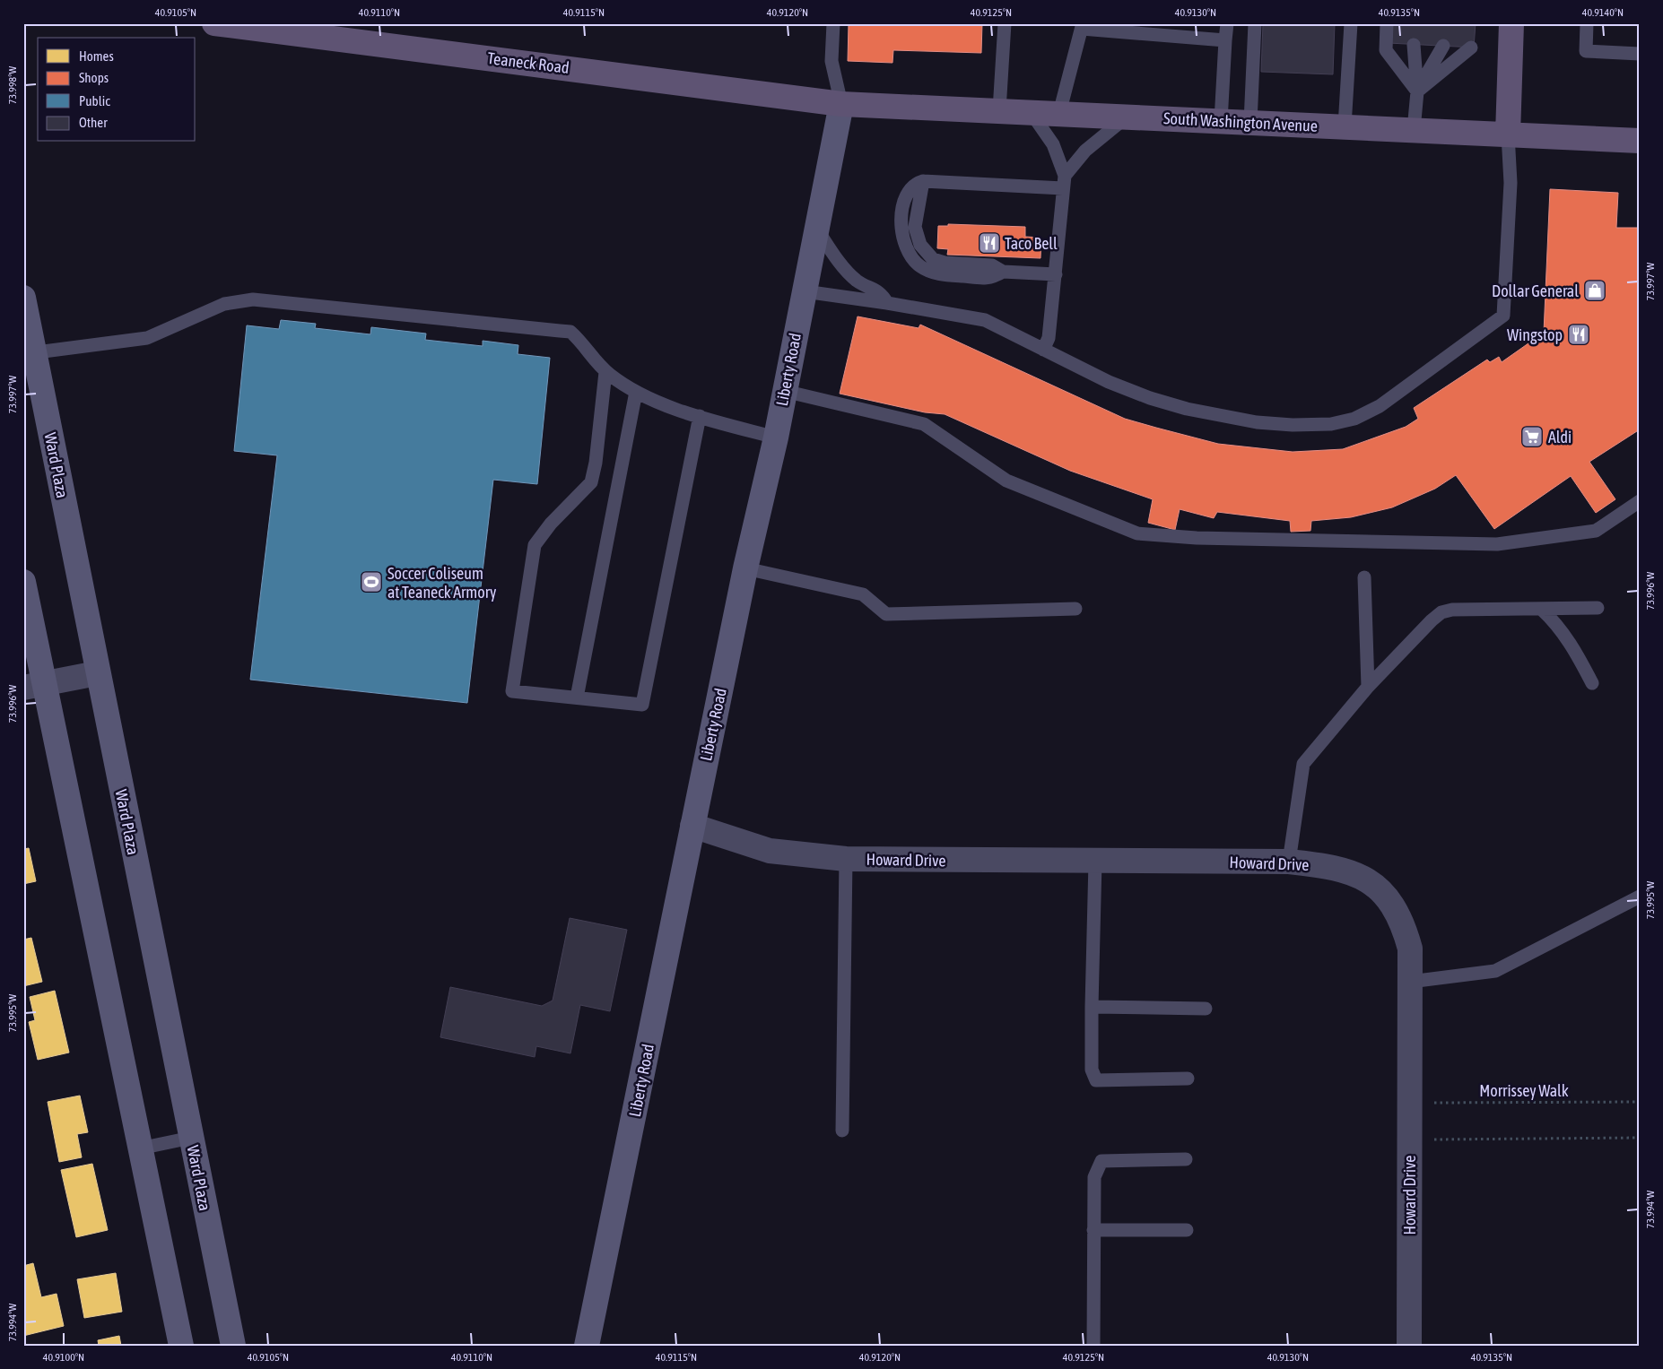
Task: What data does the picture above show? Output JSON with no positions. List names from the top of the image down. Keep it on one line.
{"streets":{"main road":["Teaneck Road","South Washington Avenue"],"street":["Liberty Road","Ward Plaza","Howard Drive"],"path":["Morrissey Walk"]},"crossings":[["Teaneck Road","South Washington Avenue"],["Teaneck Road","Liberty Road"],["South Washington Avenue","Liberty Road"],["Liberty Road","Howard Drive"],["Howard Drive","Morrissey Walk"]],"places":{"restaurant":["Taco Bell","Wingstop"],"shop":["Dollar General"],"supermarket":["Aldi"],"sports":["Soccer Coliseum at Teaneck Armory"]},"legend":["Homes","Shops","Public","Other"],"coordinates":["40.9105°N","40.9110°N","40.9115°N","40.9120°N","40.9125°N","40.9130°N","40.9135°N","40.9140°N","73.998°W","73.997°W","73.996°W","73.995°W","73.994°W","40.9100°N"]}
